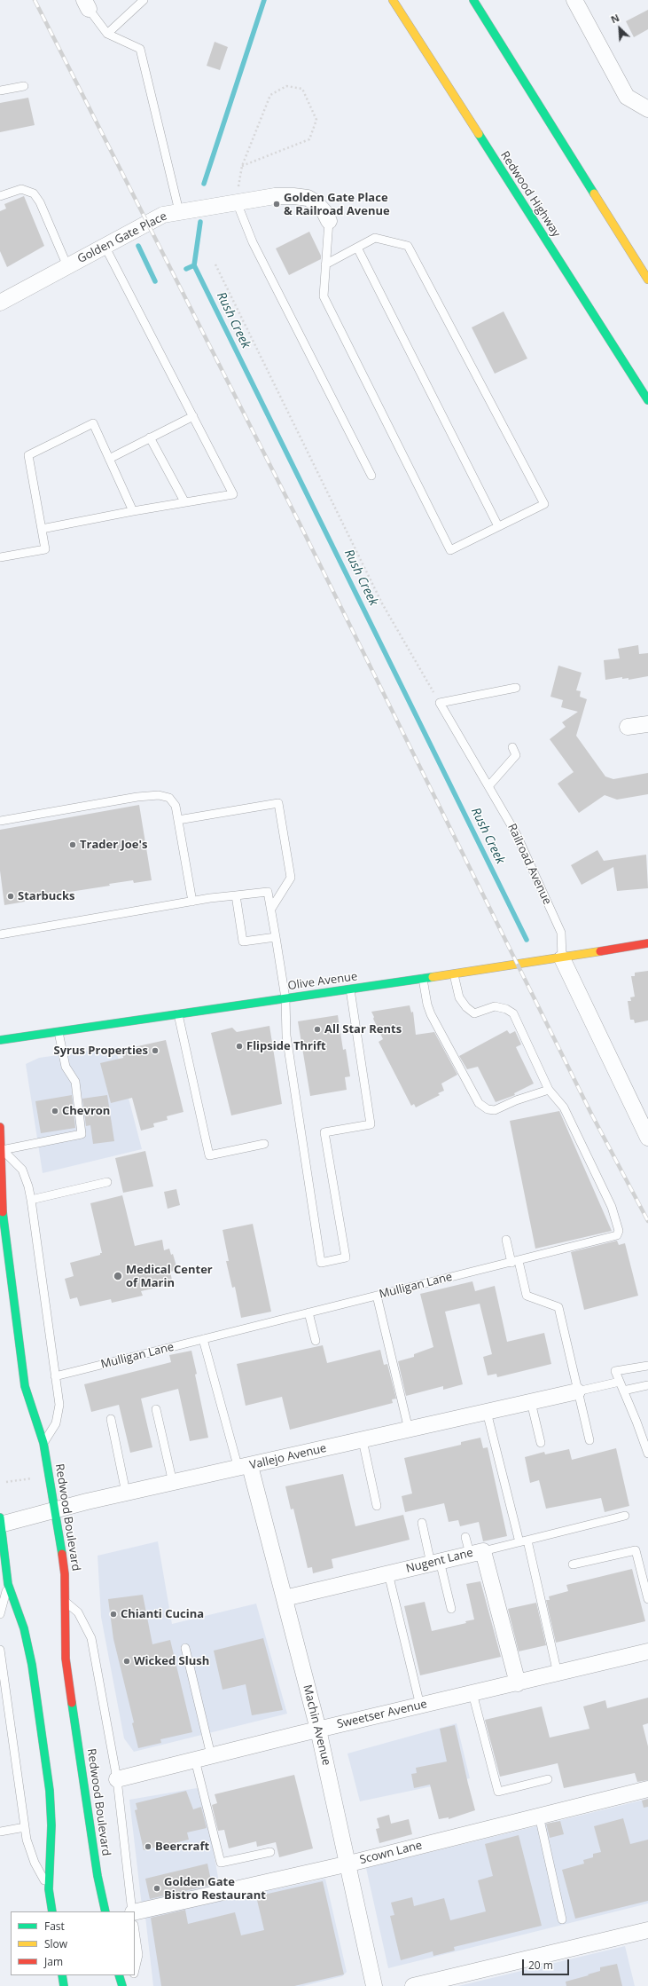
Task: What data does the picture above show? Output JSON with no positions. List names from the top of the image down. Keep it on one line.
{"streets":{"main road":["Redwood Highway","Olive Avenue","Redwood Boulevard"],"street":["Golden Gate Place","Railroad Avenue","Vallejo Avenue","Nugent Lane","Sweetser Avenue","Machin Avenue","Scown Lane"],"lane":["Mulligan Lane"]},"crossings":[["Railroad Avenue","Olive Avenue"],["Vallejo Avenue","Redwood Boulevard"],["Vallejo Avenue","Machin Avenue"],["Nugent Lane","Sweetser Avenue"],["Nugent Lane","Machin Avenue"],["Sweetser Avenue","Machin Avenue"],["Machin Avenue","Scown Lane"]],"water":["Rush Creek"],"places":["Golden Gate Place & Railroad Avenue","Trader Joe's","Starbucks","All Star Rents","Flipside Thrift","Syrus Properties","Chevron","Medical Center of Marin","Chianti Cucina","Wicked Slush","Beercraft","Golden Gate Bistro Restaurant"],"legend":["Fast","Slow","Jam"],"scale_bar":"20 m","north":"top left"}
